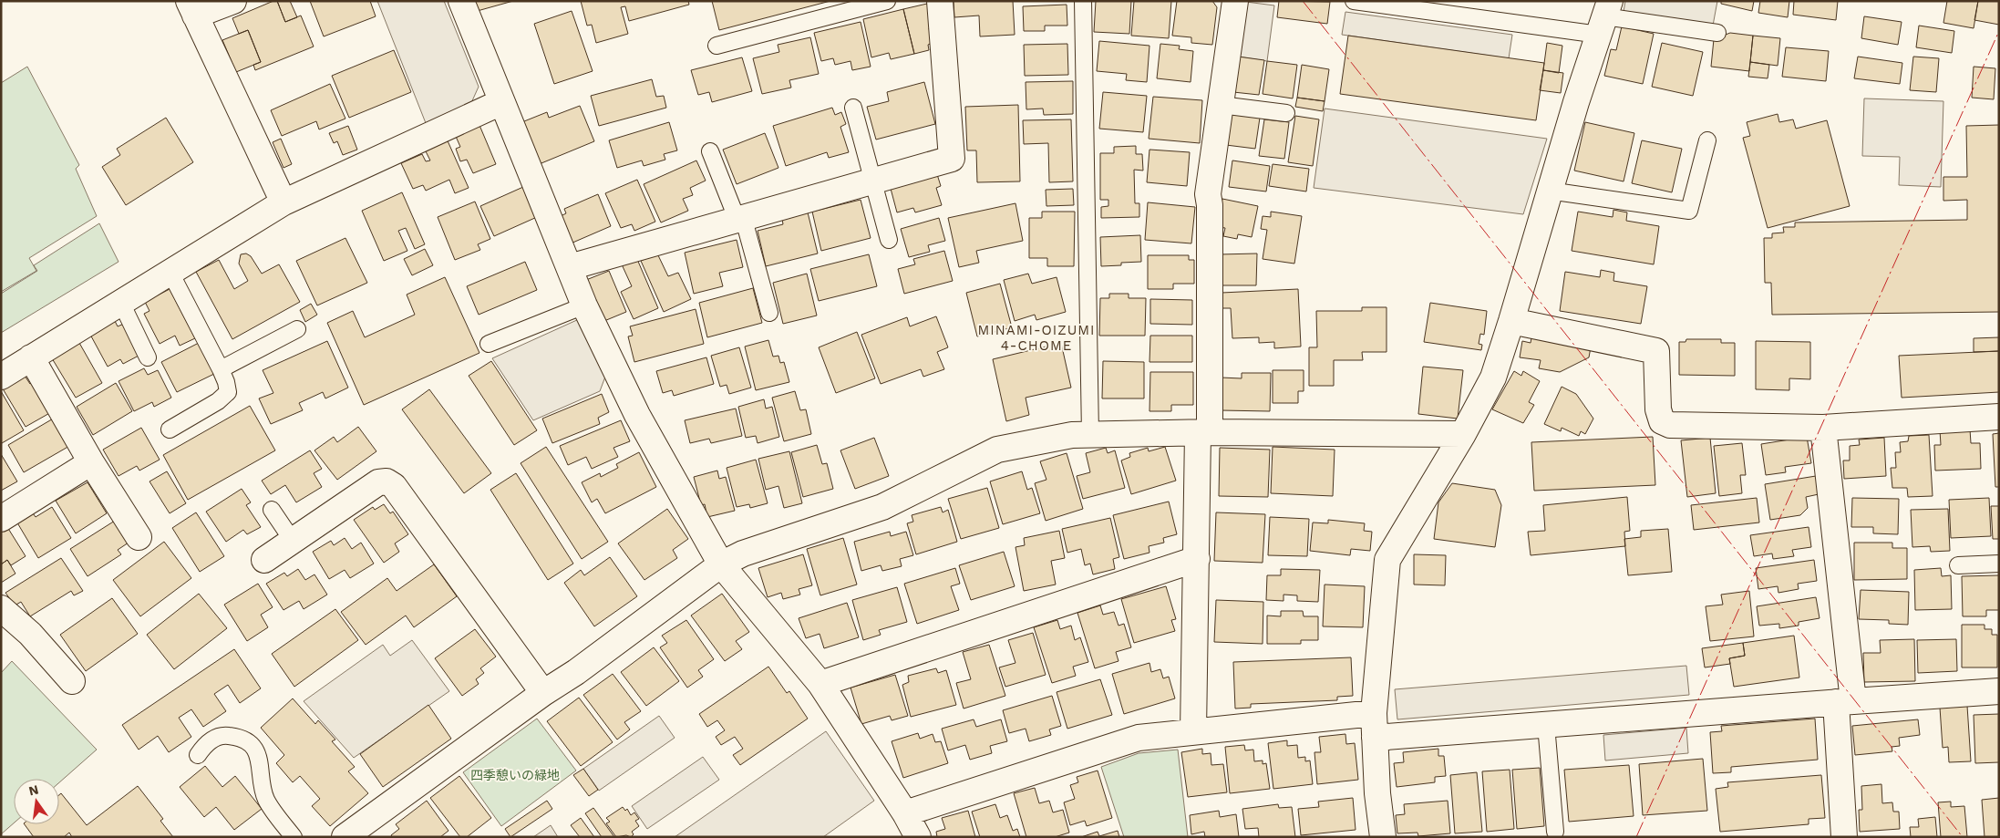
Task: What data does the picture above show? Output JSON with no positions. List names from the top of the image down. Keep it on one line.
{"districts":["MINAMI-OIZUMI 4-CHOME"],"parks":["四季憩いの緑地"],"north":"top"}
